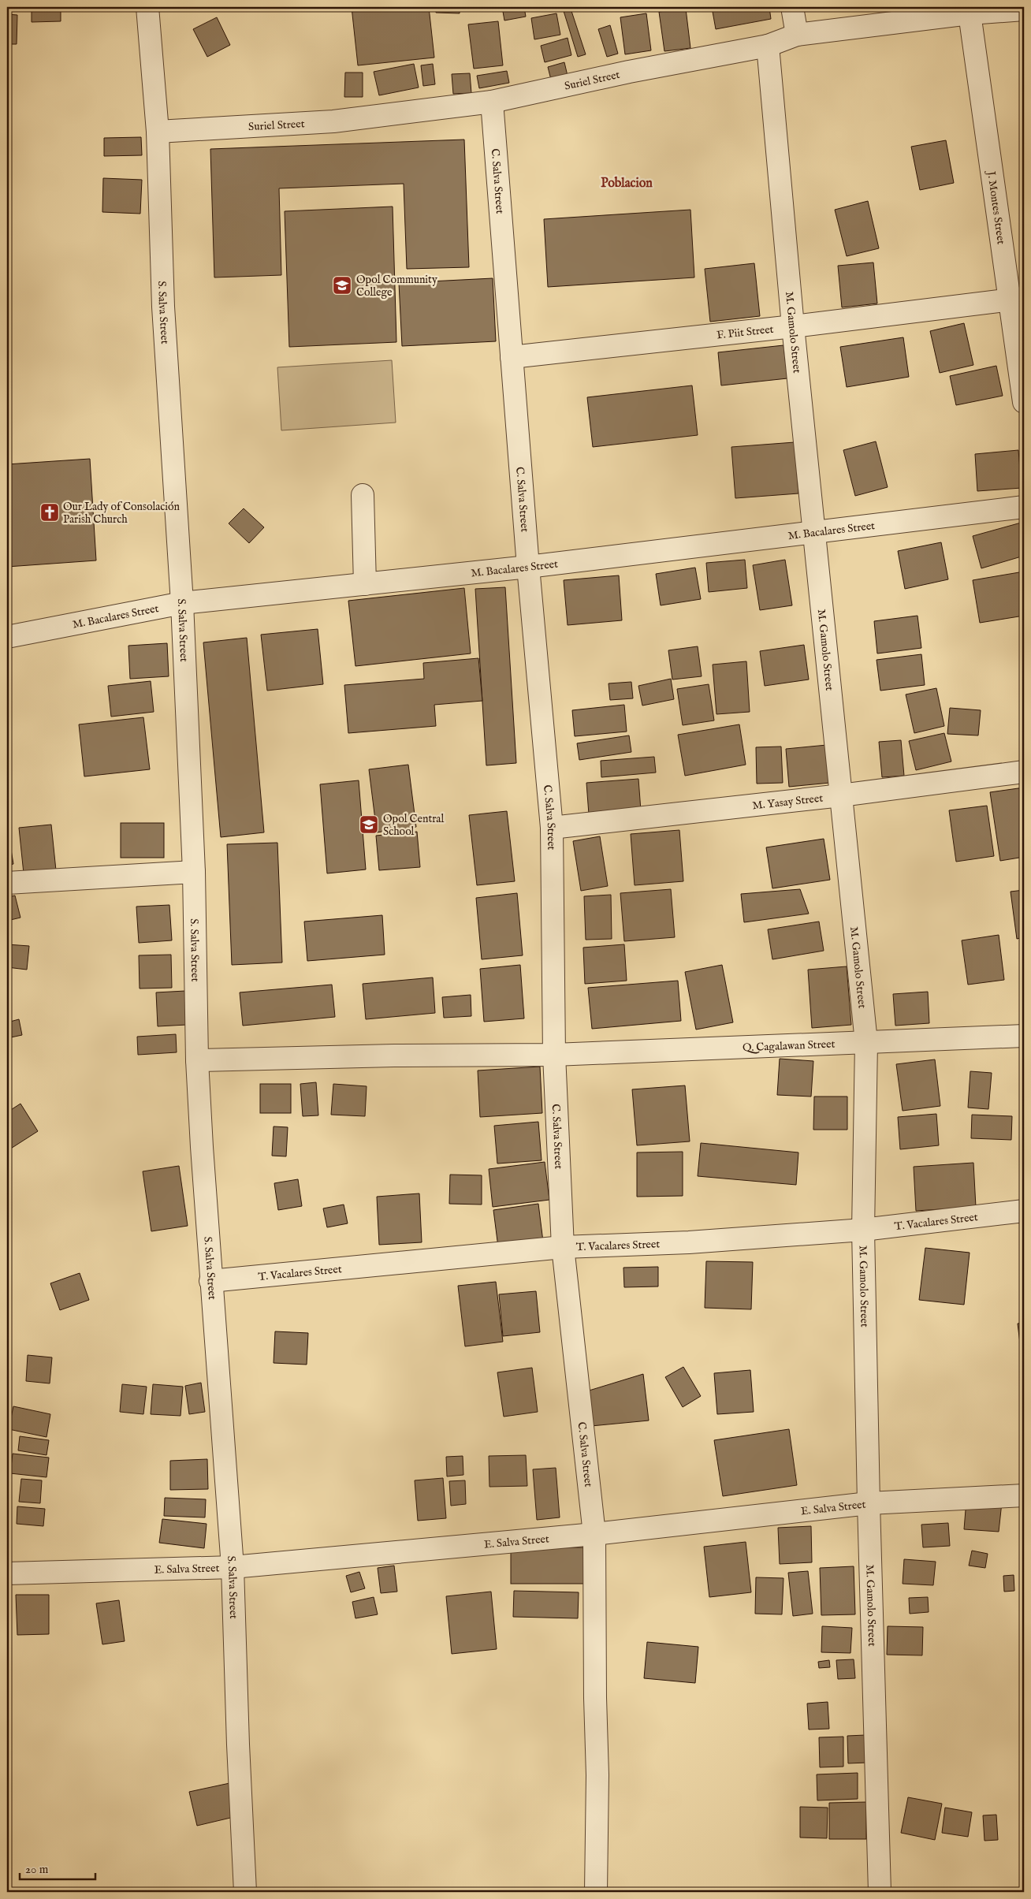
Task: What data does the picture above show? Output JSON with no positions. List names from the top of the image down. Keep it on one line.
{"streets":{"street":["Suriel Street","C. Salva Street","J. Montes Street","S. Salva Street","F. Piit Street","M. Gamolo Street","M. Bacalares Street","M. Yasay Street","Q. Cagalawan Street","T. Vacalares Street","E. Salva Street"]},"crossings":[["Suriel Street","C. Salva Street"],["Suriel Street","J. Montes Street"],["Suriel Street","S. Salva Street"],["Suriel Street","M. Gamolo Street"],["C. Salva Street","F. Piit Street"],["C. Salva Street","M. Bacalares Street"],["C. Salva Street","M. Yasay Street"],["C. Salva Street","Q. Cagalawan Street"],["C. Salva Street","T. Vacalares Street"],["C. Salva Street","E. Salva Street"],["J. Montes Street","F. Piit Street"],["S. Salva Street","M. Bacalares Street"],["S. Salva Street","Q. Cagalawan Street"],["S. Salva Street","T. Vacalares Street"],["S. Salva Street","E. Salva Street"],["F. Piit Street","M. Gamolo Street"],["M. Gamolo Street","M. Bacalares Street"],["M. Gamolo Street","M. Yasay Street"],["M. Gamolo Street","Q. Cagalawan Street"],["M. Gamolo Street","T. Vacalares Street"],["M. Gamolo Street","E. Salva Street"]],"districts":["Poblacion"],"places":{"school or university":["Opol Community College","Opol Central School"],"church":["Our Lady of Consolación Parish Church"]},"scale_bar":"20 m"}
